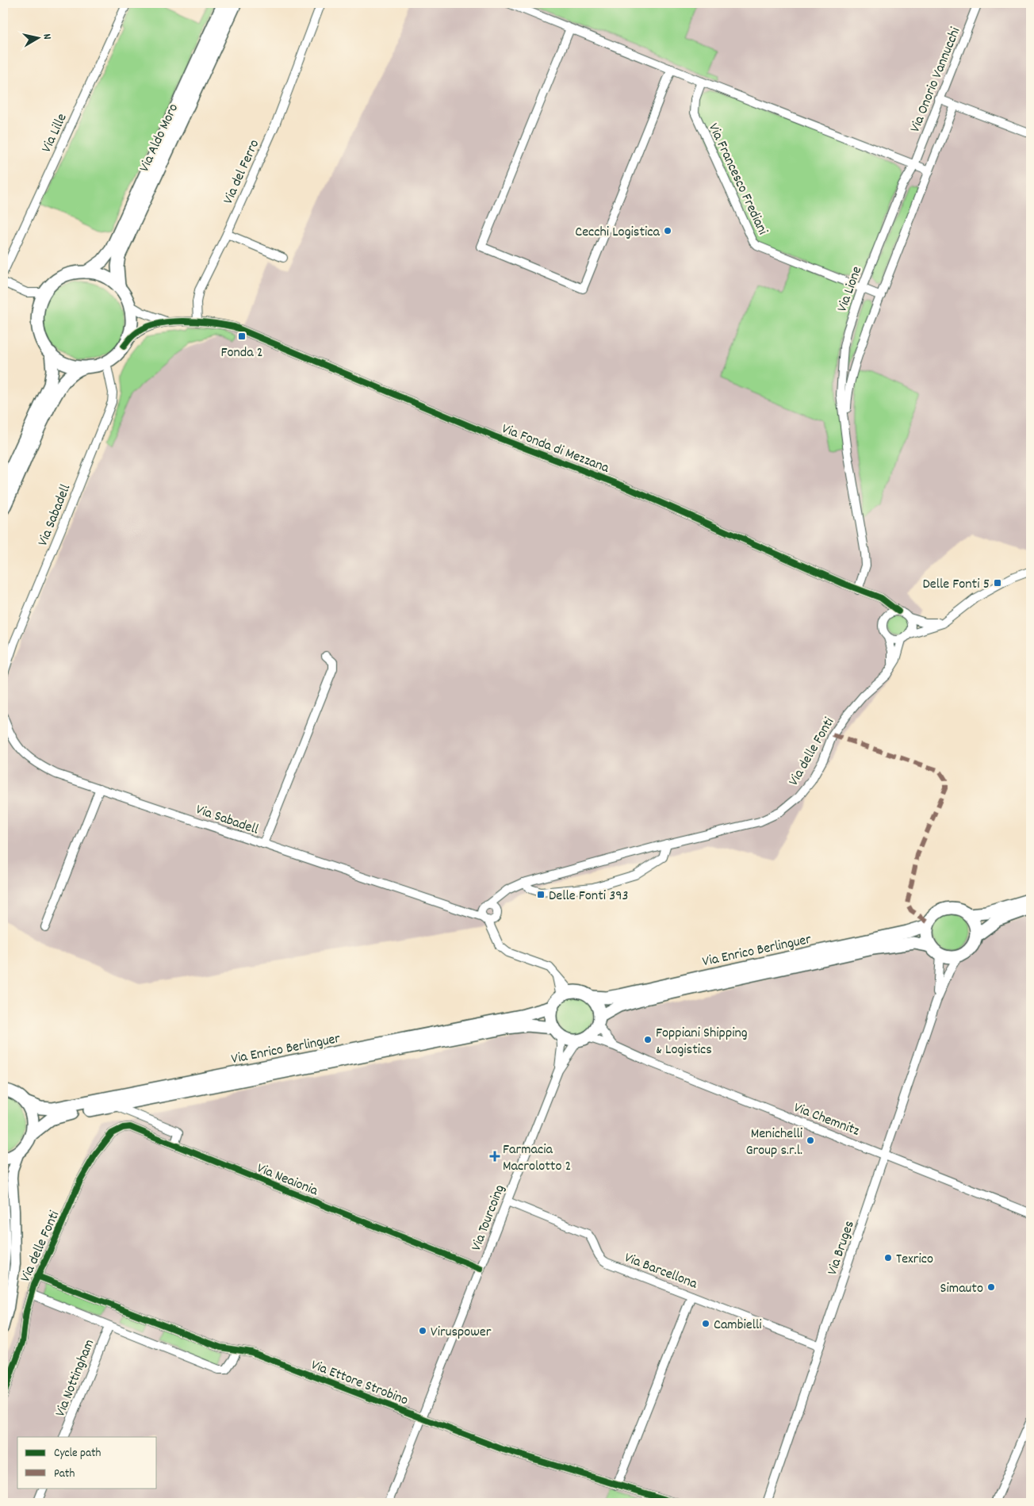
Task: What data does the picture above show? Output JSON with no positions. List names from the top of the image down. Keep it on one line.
{"streets":{"main road":["Via Aldo Moro","Via Enrico Berlinguer"],"street":["Via Onorio Vannucchi","Via Lille","Via del Ferro","Via Francesco Frediani","Via Lione","Via Fonda di Mezzana","Via Sabadell","Via delle Fonti","Via Chemnitz","Via Neaionia","Via Tourcoing","Via Bruges","Via Barcellona","Via Nottingham","Via Ettore Strobino"]},"crossings":[["Via Onorio Vannucchi","Via Lione"],["Via Aldo Moro","Via Sabadell"],["Via del Ferro","Via Fonda di Mezzana"],["Via Francesco Frediani","Via Lione"],["Via Lione","Via Fonda di Mezzana"],["Via Fonda di Mezzana","Via delle Fonti"],["Via delle Fonti","Via Neaionia"],["Via delle Fonti","Via Ettore Strobino"],["Via Enrico Berlinguer","Via Chemnitz"],["Via Enrico Berlinguer","Via Tourcoing"],["Via Enrico Berlinguer","Via Bruges"],["Via Chemnitz","Via Tourcoing"],["Via Chemnitz","Via Bruges"],["Via Neaionia","Via Tourcoing"],["Via Tourcoing","Via Barcellona"],["Via Tourcoing","Via Ettore Strobino"],["Via Bruges","Via Barcellona"]],"places":{"other":["Cecchi Logistica","Foppiani Shipping & Logistics","Menichelli Group s.r.l.","Texrico","Simauto","Cambielli","Viruspower"],"transit":["Fonda 2","Delle Fonti 5","Delle Fonti 393"],"health":["Farmacia Macrolotto 2"]},"legend":["Cycle path","Path"],"north":"right"}
